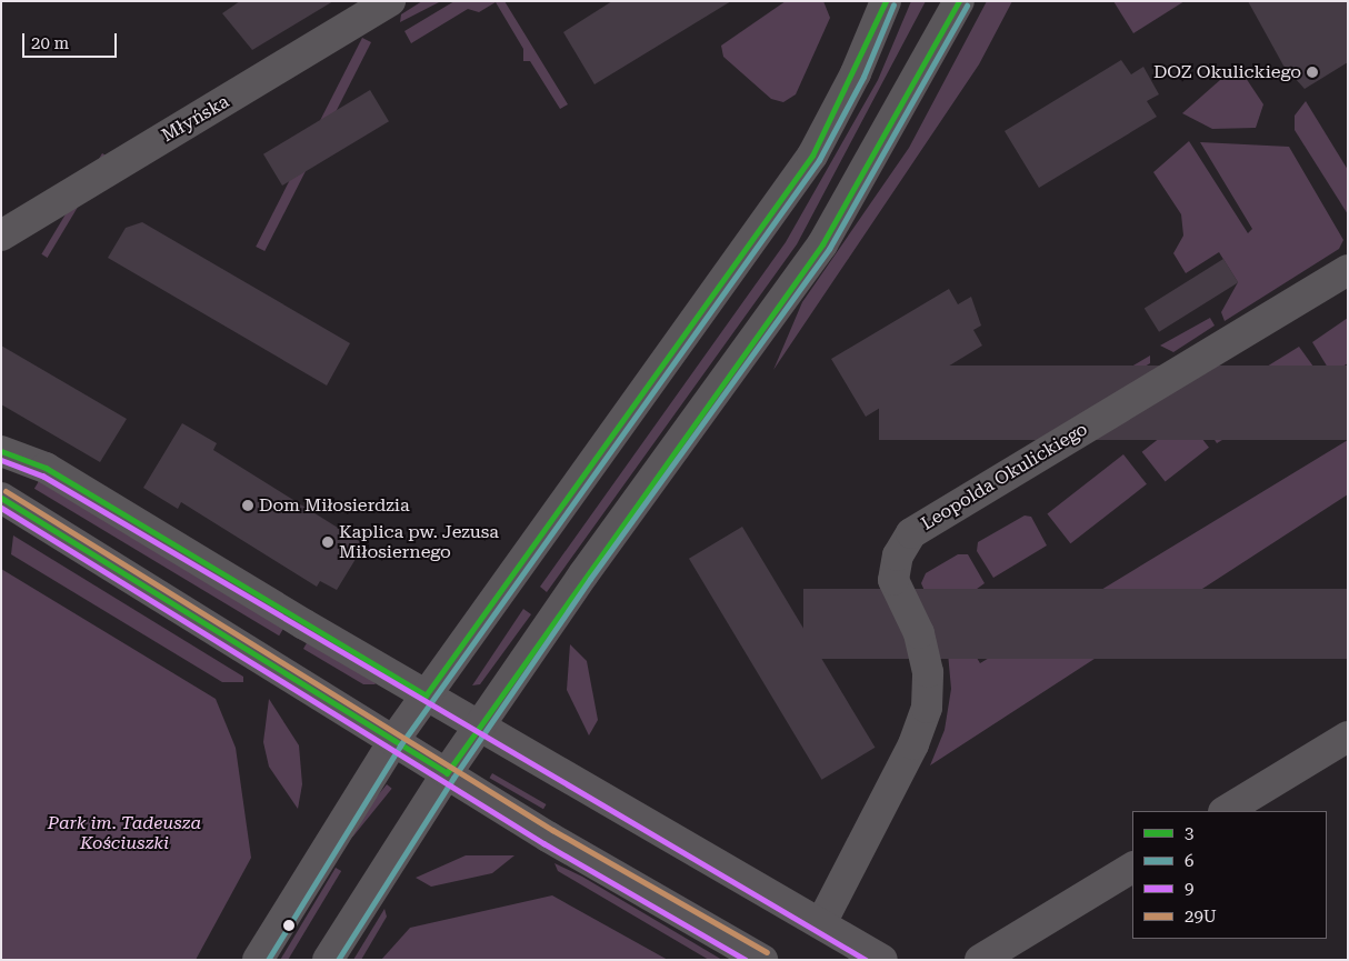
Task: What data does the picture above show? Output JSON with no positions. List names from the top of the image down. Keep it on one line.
{"streets":{"street":["Młyńska","Leopolda Okulickiego"]},"parks":["Park im. Tadeusza Kościuszki"],"places":["DOZ Okulickiego","Dom Miłosierdzia","Kaplica pw. Jezusa Miłosiernego"],"lines":["transit line 3","transit line 6","transit line 9","transit line 29U"],"legend":["3","6","9","29U"],"scale_bar":"20 m"}
